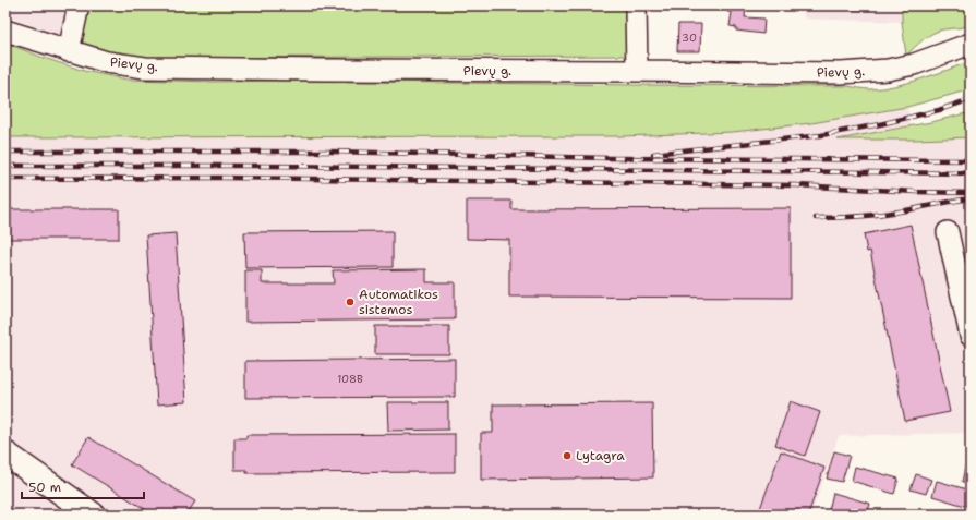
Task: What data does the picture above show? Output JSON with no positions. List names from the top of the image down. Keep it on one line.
{"streets":{"street":["Pievų g."]},"places":["Automatikos sistemos","Lytagra"],"house_numbers":["30","108B"],"scale_bar":"50 m"}
